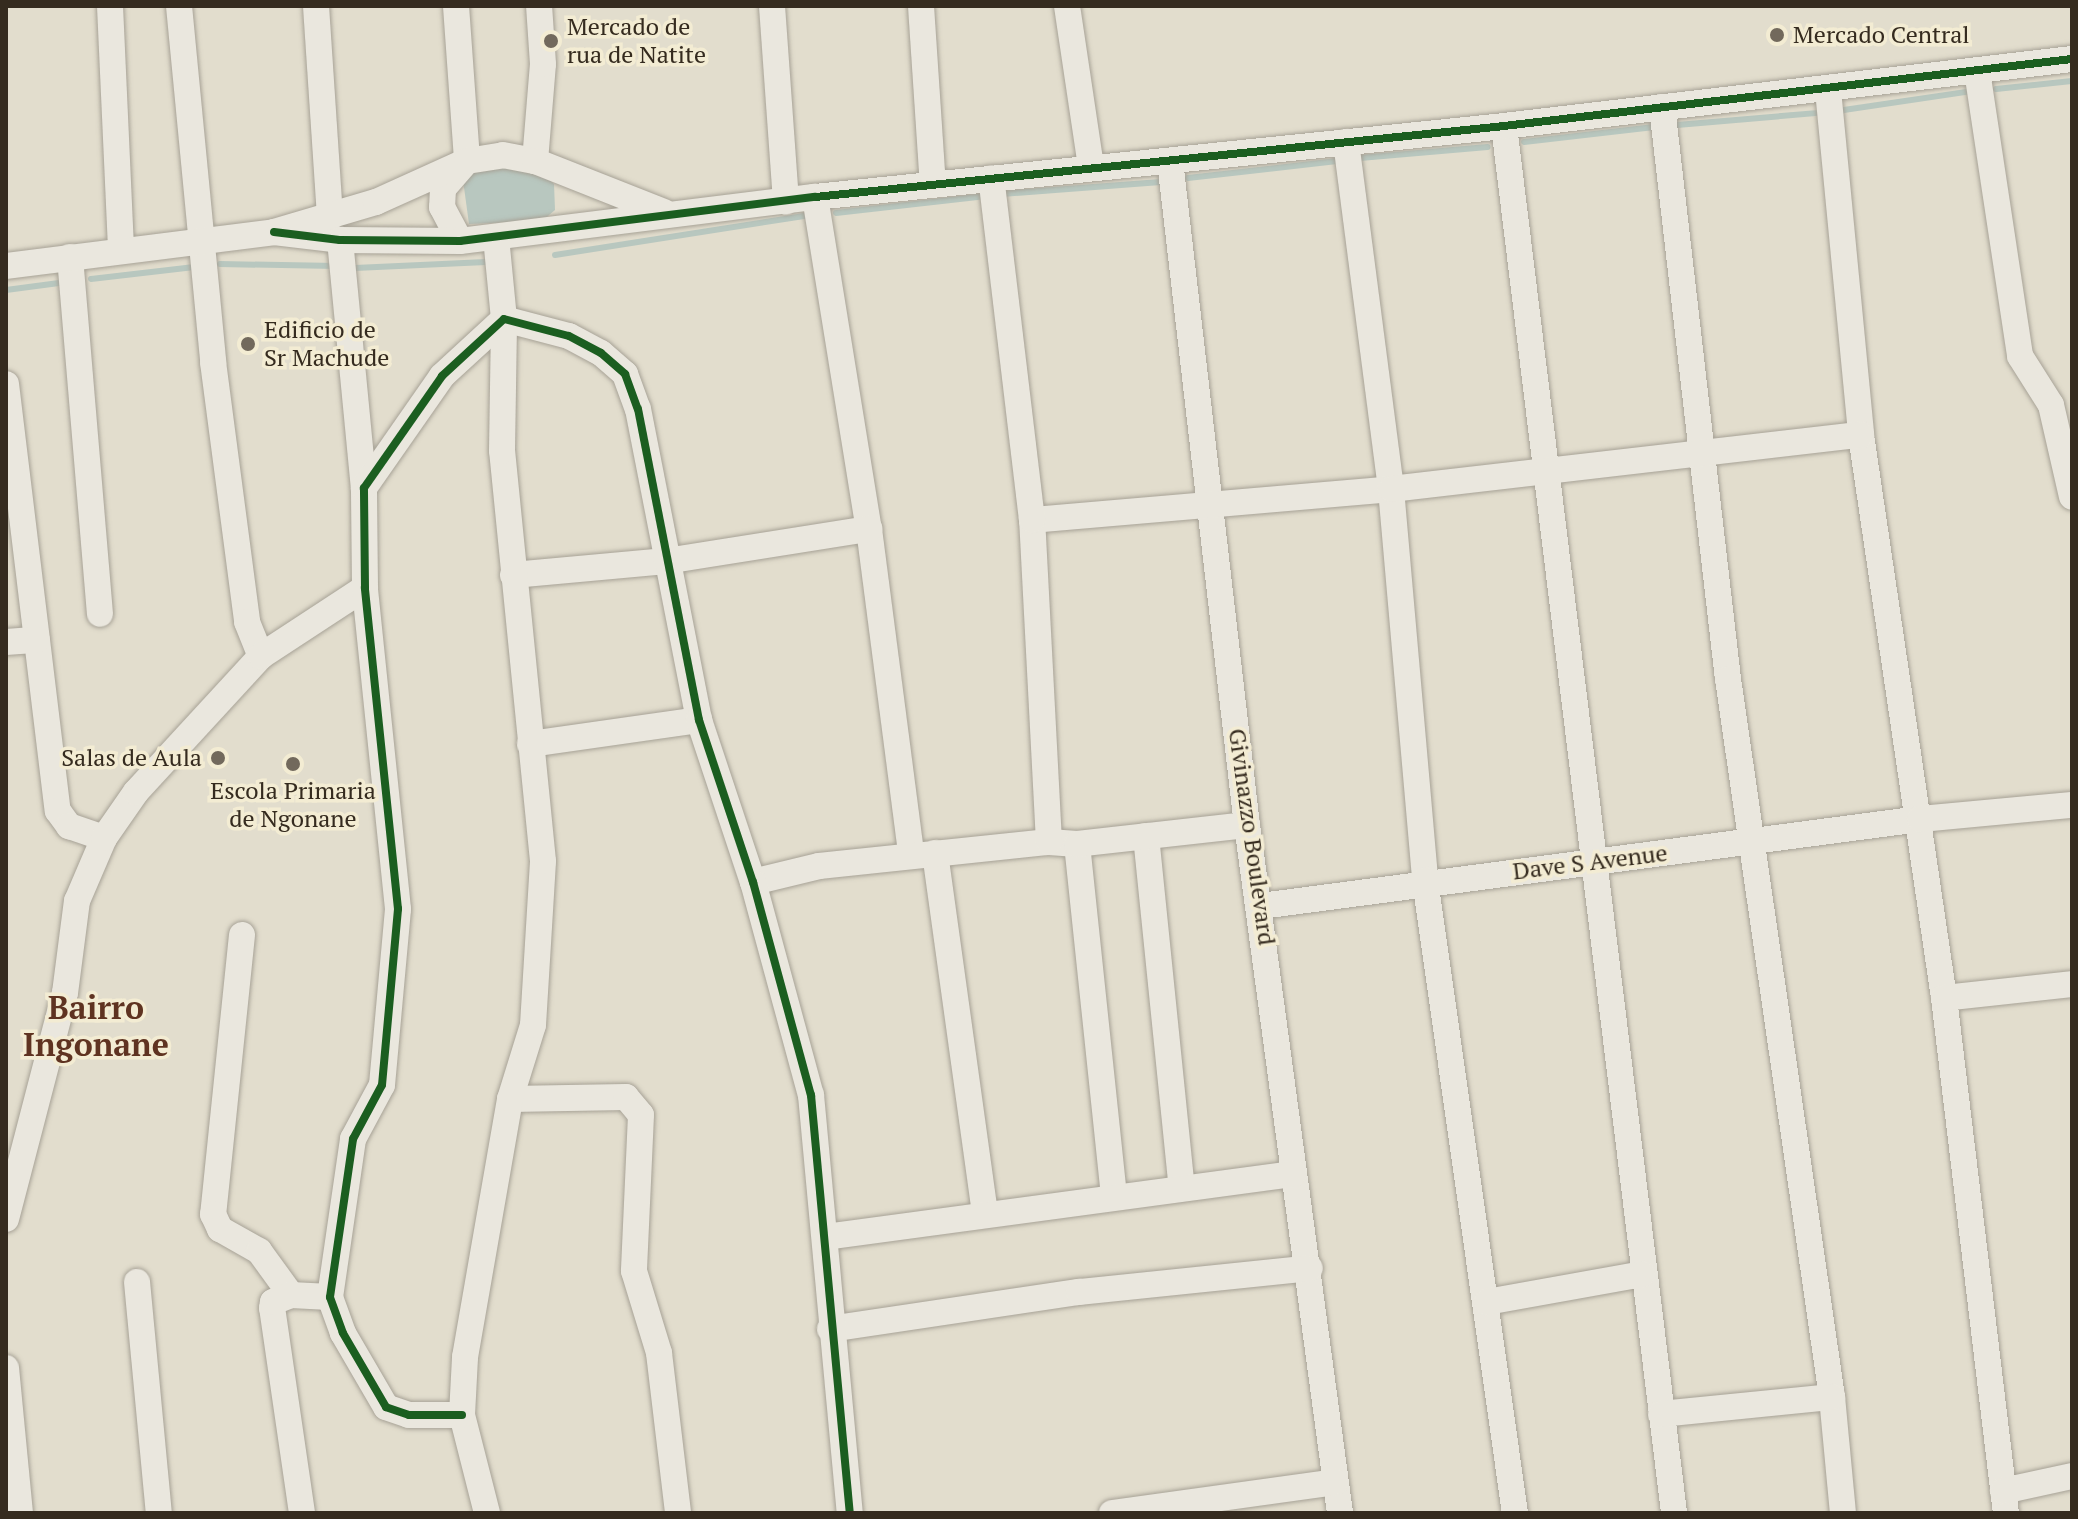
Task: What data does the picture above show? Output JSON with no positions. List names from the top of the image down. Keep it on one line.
{"streets":{"street":["Givinazzo Boulevard","Dave S Avenue"]},"crossings":[["Givinazzo Boulevard","Dave S Avenue"]],"districts":["Bairro Ingonane"],"places":["Mercado Central","Mercado de rua de Natite","Edificio de Sr Machude","Salas de Aula","Escola Primaria de Ngonane"]}
